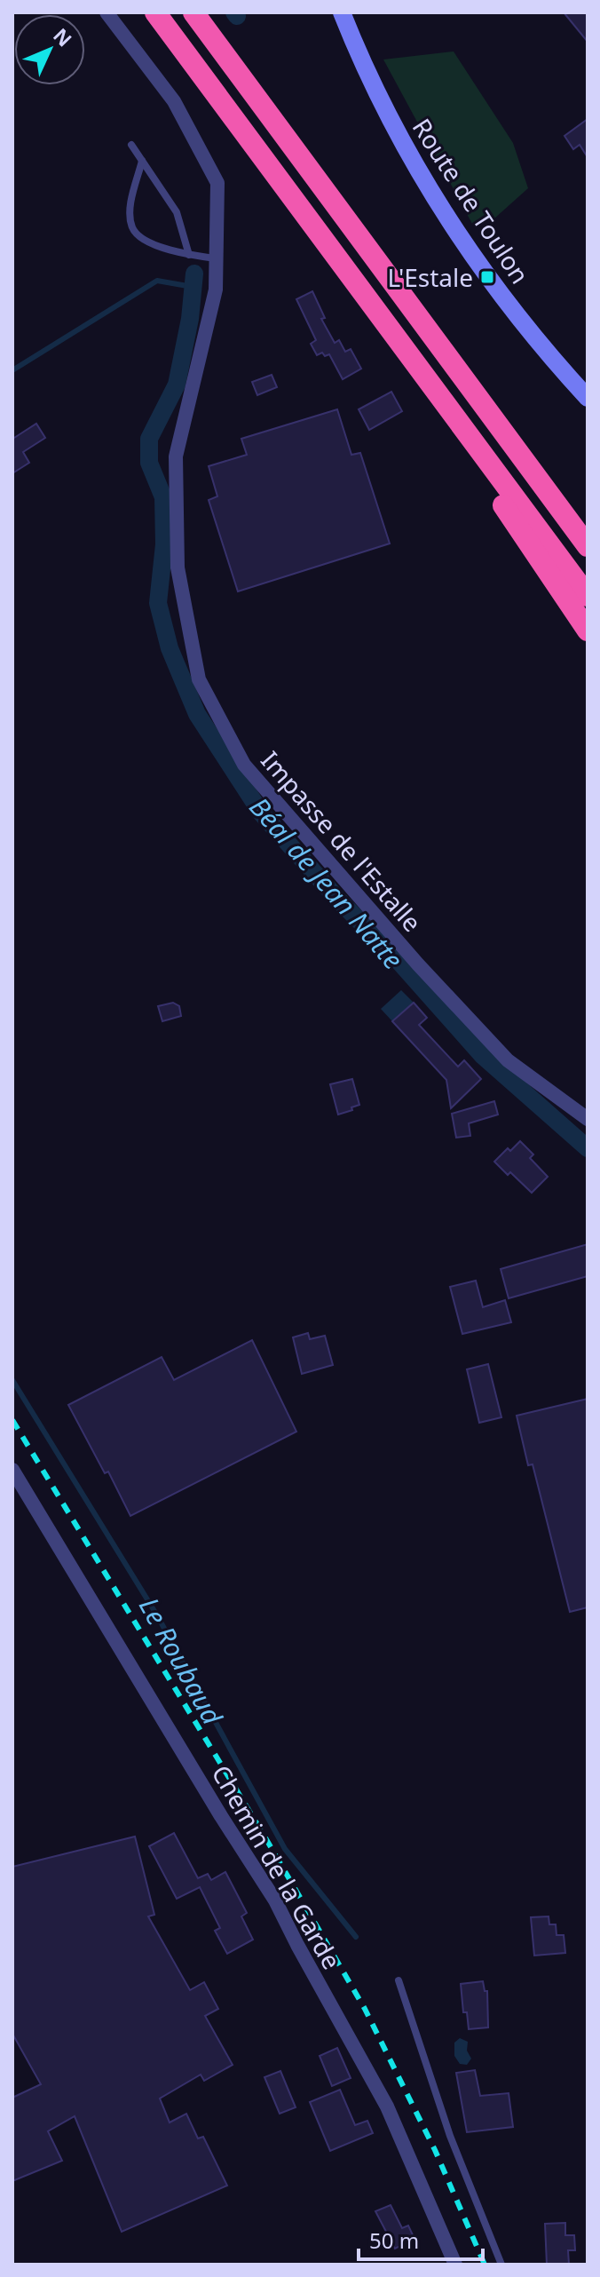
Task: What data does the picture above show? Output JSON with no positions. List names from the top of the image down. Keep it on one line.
{"streets":{"main road":["Route de Toulon"],"street":["Impasse de l'Estalle","Chemin de la Garde"]},"water":["Béal de Jean Natte","Le Roubaud"],"places":{"transit":["L'Estale"]},"scale_bar":"50 m","north":"top right"}
